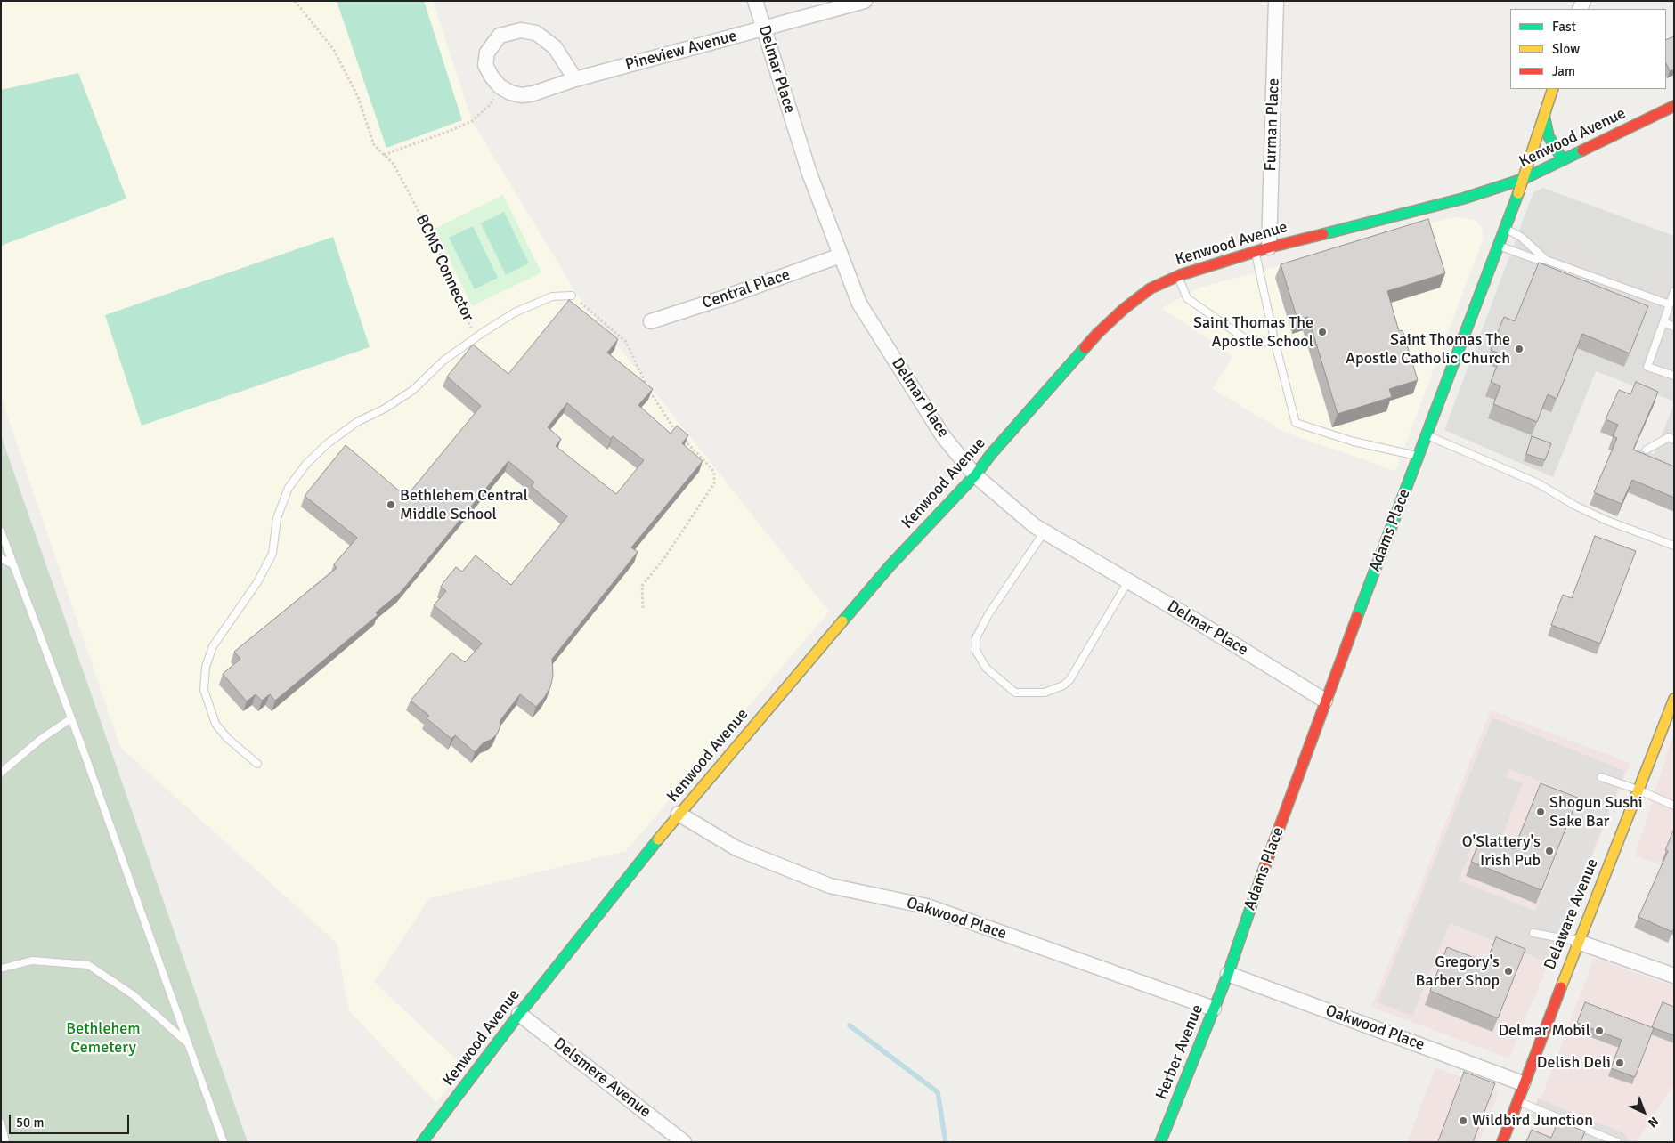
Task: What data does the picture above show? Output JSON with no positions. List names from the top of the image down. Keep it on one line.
{"streets":{"street":["Pineview Avenue","Delmar Place","Furman Place","Kenwood Avenue","Central Place","Adams Place","Delaware Avenue","Oakwood Place","Herber Avenue","Delsmere Avenue"],"path":["BCMS Connector"]},"crossings":[["Pineview Avenue","Delmar Place"],["Delmar Place","Kenwood Avenue"],["Delmar Place","Central Place"],["Delmar Place","Adams Place"],["Furman Place","Kenwood Avenue"],["Kenwood Avenue","Adams Place"],["Kenwood Avenue","Oakwood Place"],["Kenwood Avenue","Delsmere Avenue"],["Adams Place","Oakwood Place"],["Adams Place","Herber Avenue"],["Delaware Avenue","Oakwood Place"],["Oakwood Place","Herber Avenue"]],"parks":["Bethlehem Cemetery"],"places":["Saint Thomas The Apostle School","Saint Thomas The Apostle Catholic Church","Bethlehem Central Middle School","Shogun Sushi Sake Bar","O'Slattery's Irish Pub","Gregory's Barber Shop","Delmar Mobil","Delish Deli","Wildbird Junction"],"legend":["Fast","Slow","Jam"],"scale_bar":"50 m","north":"bottom right"}
